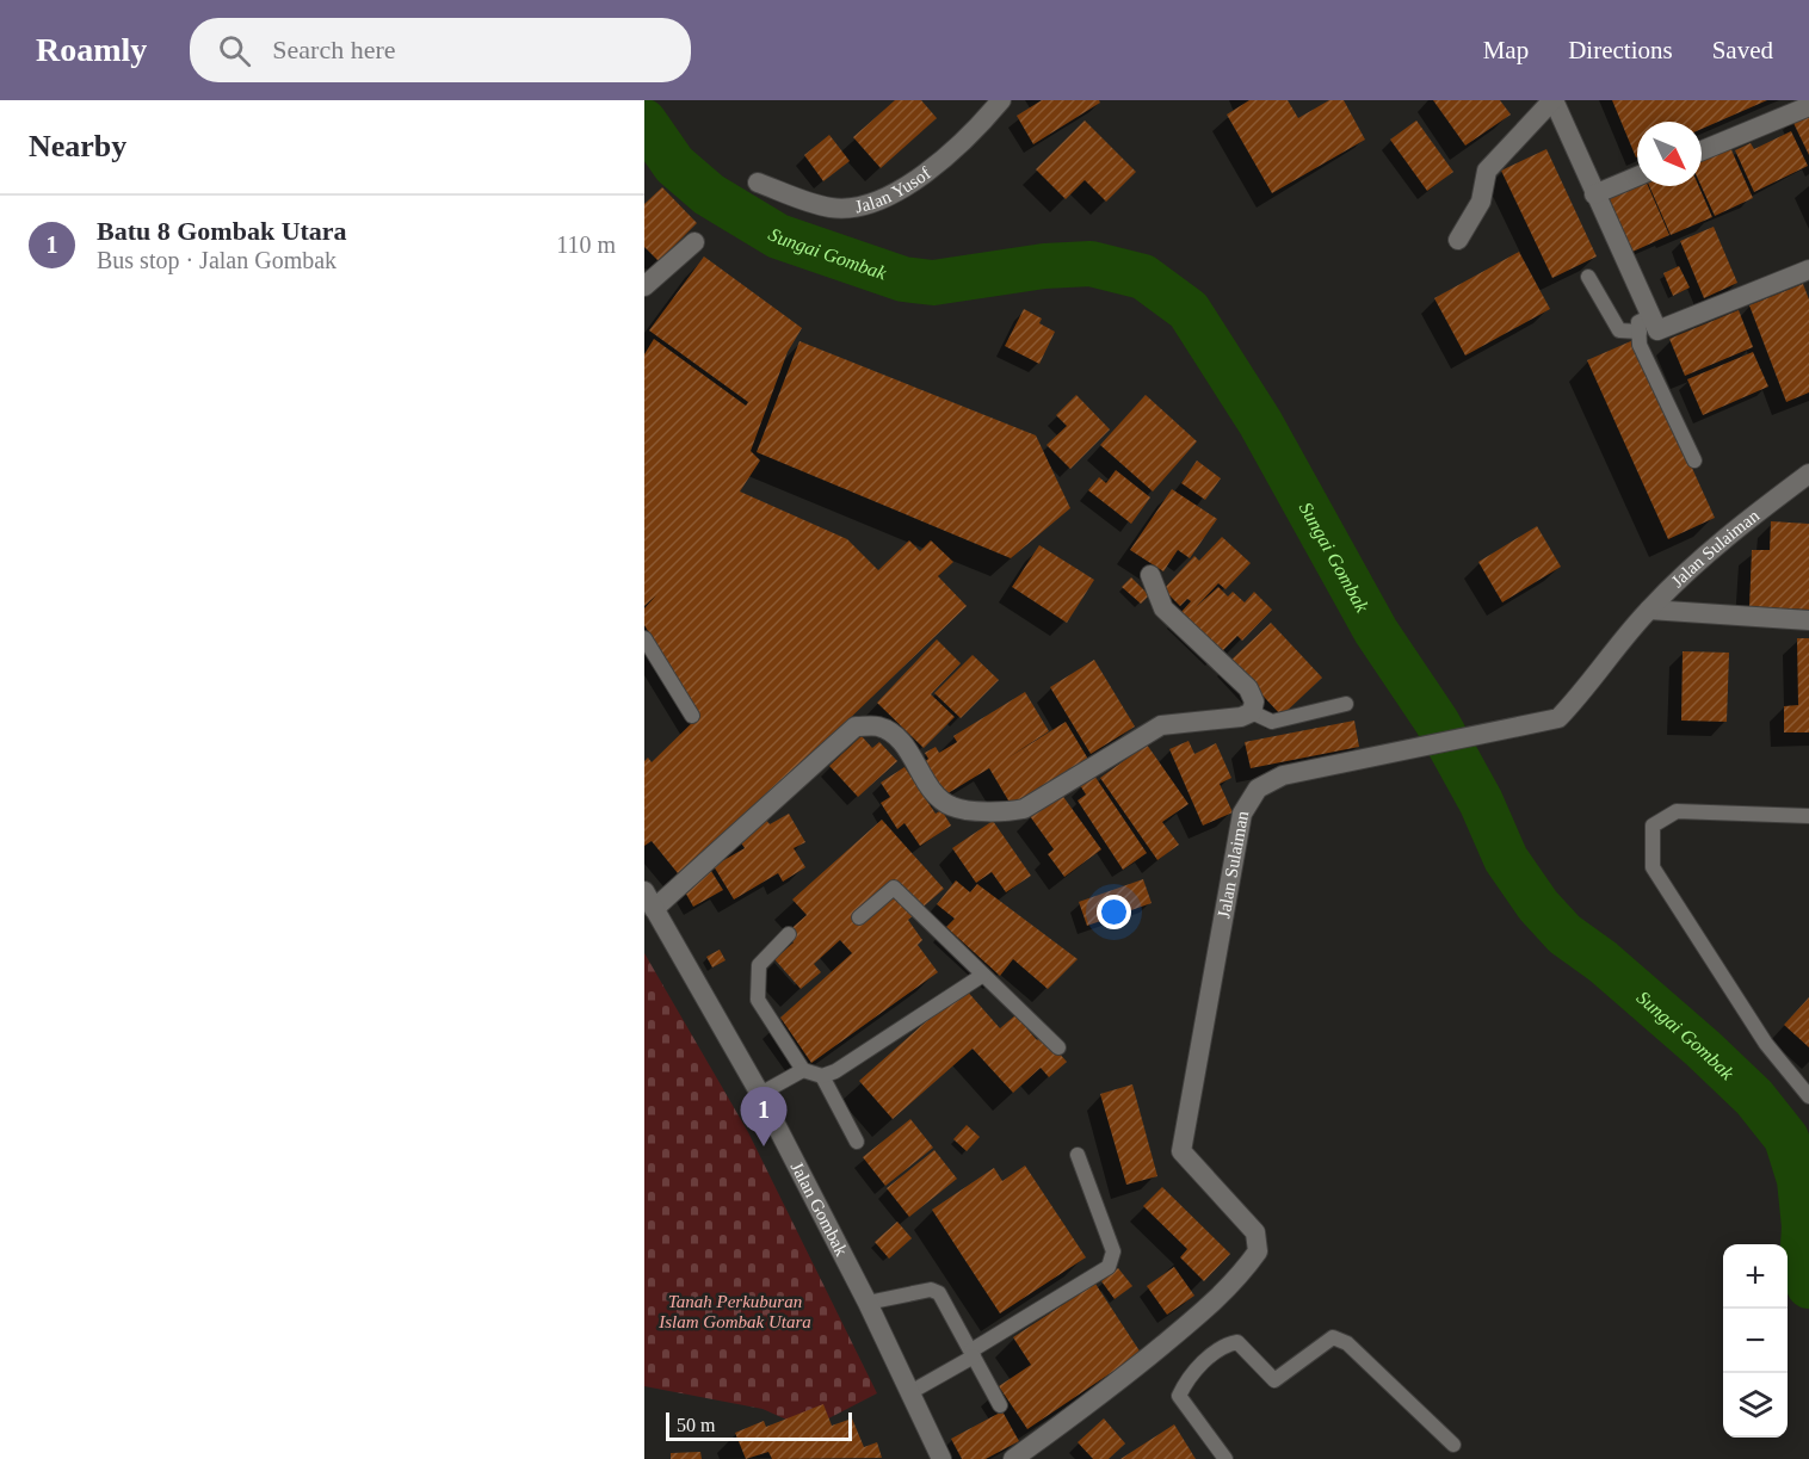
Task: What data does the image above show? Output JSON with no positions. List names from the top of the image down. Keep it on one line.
{"streets":{"street":["Jalan Yusof","Jalan Sulaiman","Jalan Gombak"]},"water":["Sungai Gombak"],"parks":["Tanah Perkuburan Islam Gombak Utara"],"scale_bar":"50 m","north":"bottom right","page":{"header":"Roamly","search":"Search here","nav":["Map","Directions","Saved"],"heading":"Nearby","list":[{"mark":"1","name":"Batu 8 Gombak Utara","note":"Bus stop · Jalan Gombak","value":"110 m"}],"pins":"1","map_buttons":["+","−"],"scale":"50 m"}}
